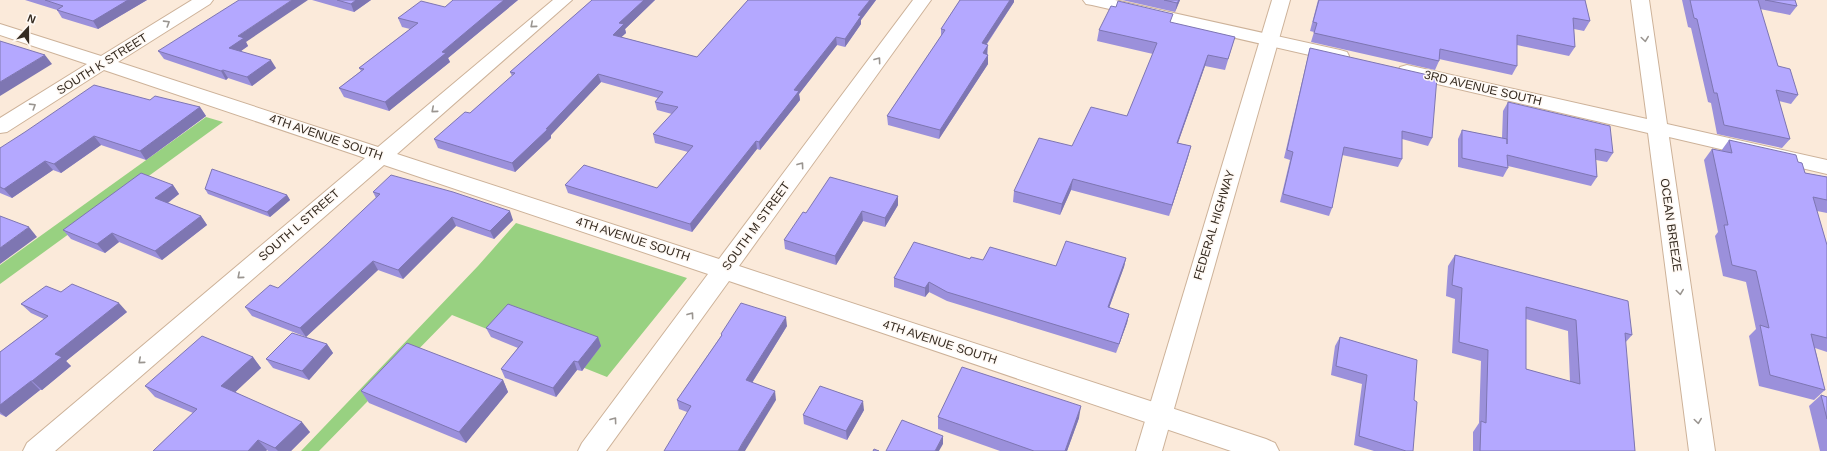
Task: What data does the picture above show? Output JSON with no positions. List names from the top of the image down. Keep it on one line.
{"streets":{"street":["SOUTH K STREET","3RD AVENUE SOUTH","4TH AVENUE SOUTH","SOUTH L STREET","FEDERAL HIGHWAY","OCEAN BREEZE","SOUTH M STREET"]},"crossings":[["SOUTH K STREET","4TH AVENUE SOUTH"],["3RD AVENUE SOUTH","OCEAN BREEZE"],["4TH AVENUE SOUTH","SOUTH L STREET"],["4TH AVENUE SOUTH","FEDERAL HIGHWAY"],["4TH AVENUE SOUTH","SOUTH M STREET"]],"one_way":["SOUTH K STREET","SOUTH L STREET","OCEAN BREEZE","SOUTH M STREET"],"north":"top"}
